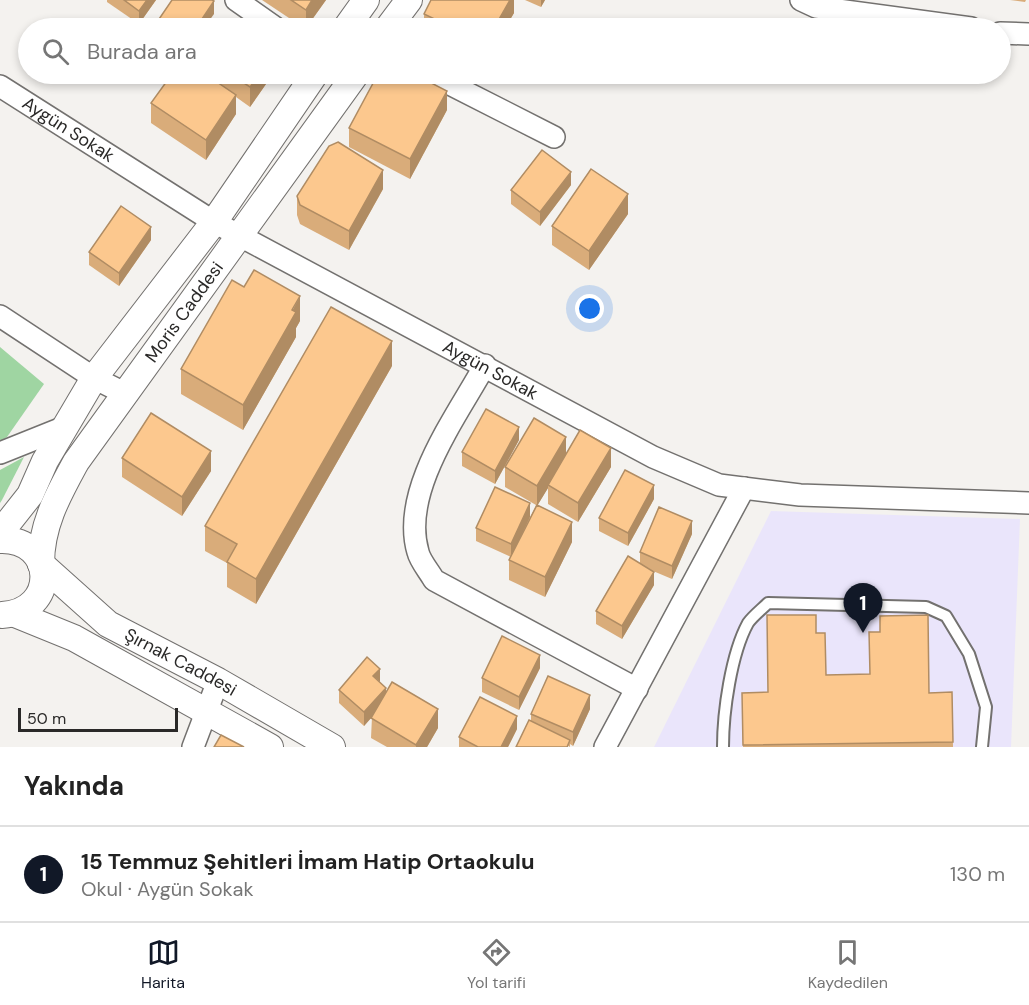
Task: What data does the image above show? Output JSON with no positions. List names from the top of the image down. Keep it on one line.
{"streets":{"street":["Aygün Sokak","Moris Caddesi","Şırnak Caddesi"]},"crossings":[["Aygün Sokak","Moris Caddesi"],["Moris Caddesi","Şırnak Caddesi"]],"scale_bar":"50 m","page":{"search":"Burada ara","pins":"1","scale":"50 m","heading":"Yakında","list":[{"mark":"1","name":"15 Temmuz Şehitleri İmam Hatip Ortaokulu","note":"Okul · Aygün Sokak","value":"130 m"}],"nav":["Harita","Yol tarifi","Kaydedilen"]}}
